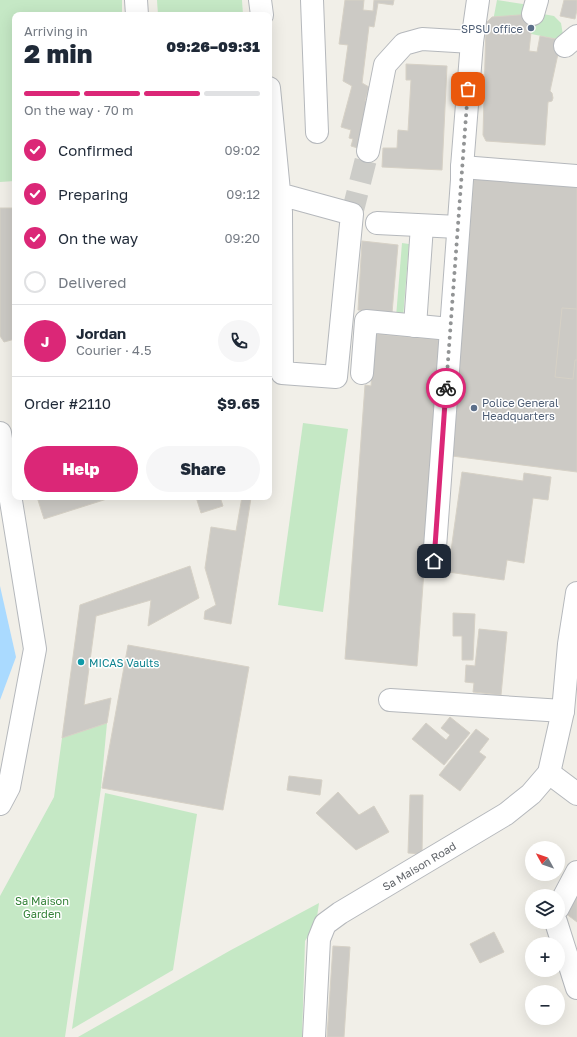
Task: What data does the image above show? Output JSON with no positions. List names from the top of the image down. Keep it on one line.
{"streets":{"street":["Sa Maison Road"]},"parks":["Sa Maison Garden"],"places":["SPSU office","Police General Headquarters","MICAS Vaults"],"north":"top left","page":{"heading":["2 min","Arriving in","09:26–09:31"],"panel":["Jordan","Courier · 4.5","Order #2110","$9.65"],"bar":"On the way · 70 m","list":[["Confirmed","09:02"],["Preparing","09:12"],["On the way","09:20"],"Delivered"],"round":"J","buttons":["Help","Share"],"map_buttons":["+","−"]}}
